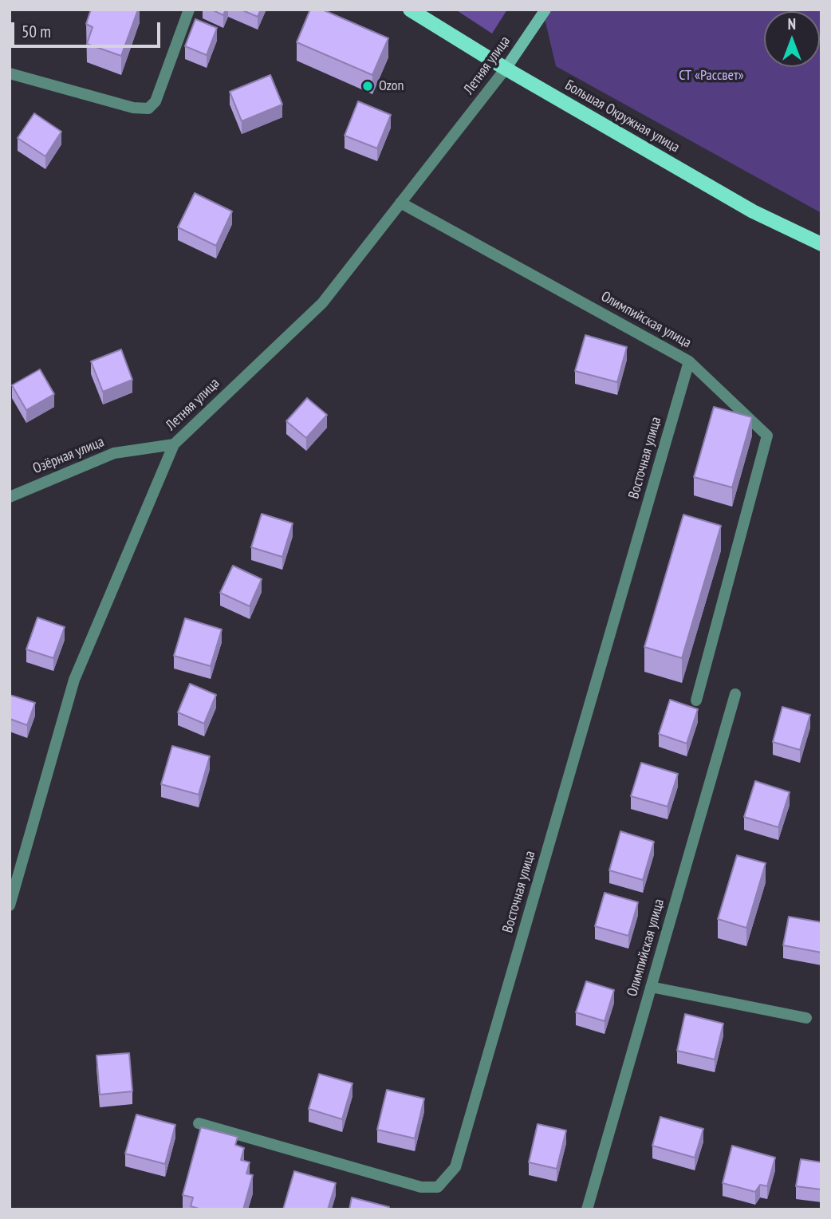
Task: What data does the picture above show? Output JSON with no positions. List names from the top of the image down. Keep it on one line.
{"streets":{"main road":["Большая Окружная улица"],"street":["Летняя улица","Олимпийская улица","Озёрная улица","Восточная улица"]},"crossings":[["Летняя улица","Большая Окружная улица"],["Летняя улица","Олимпийская улица"],["Летняя улица","Озёрная улица"],["Олимпийская улица","Восточная улица"]],"parks":["СТ «Рассвет»"],"places":["Ozon"],"scale_bar":"50 m","north":"top"}
